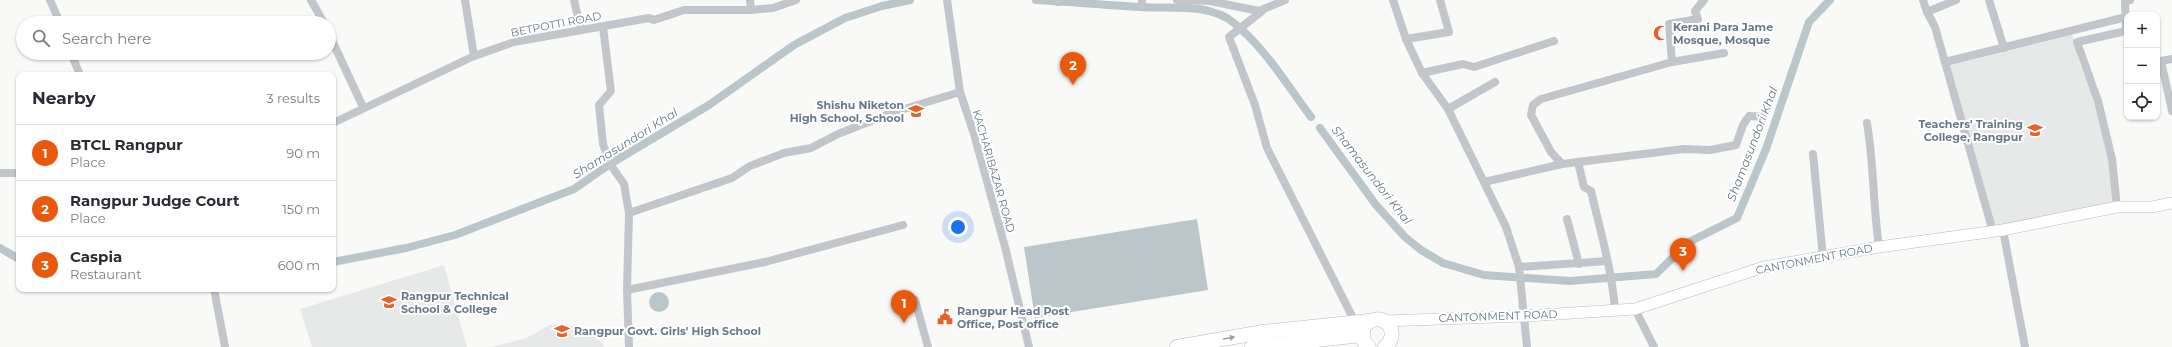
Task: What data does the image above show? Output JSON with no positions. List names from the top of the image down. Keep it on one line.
{"streets":{"main road":["CANTONMENT ROAD"],"street":["BETPOTTI ROAD","KACHARIBAZAR ROAD"]},"water":["Shamasundori Khal"],"places":{"mosque":["Kerani Para Jame Mosque, Mosque"],"school or university":["Shishu Niketon High School, School","Teachers' Training College, Rangpur","Rangpur Technical School & College","Rangpur Govt. Girls' High School"],"public building":["Rangpur Head Post Office, Post office"]},"page":{"map_buttons":["+","−"],"search":"Search here","pins":["2","3","1"],"heading":["Nearby","3 results"],"list":[{"mark":"1","name":"BTCL Rangpur","note":"Place","value":"90 m"},{"mark":"2","name":"Rangpur Judge Court","note":"Place","value":"150 m"},{"mark":"3","name":"Caspia","note":"Restaurant","value":"600 m"}]}}
